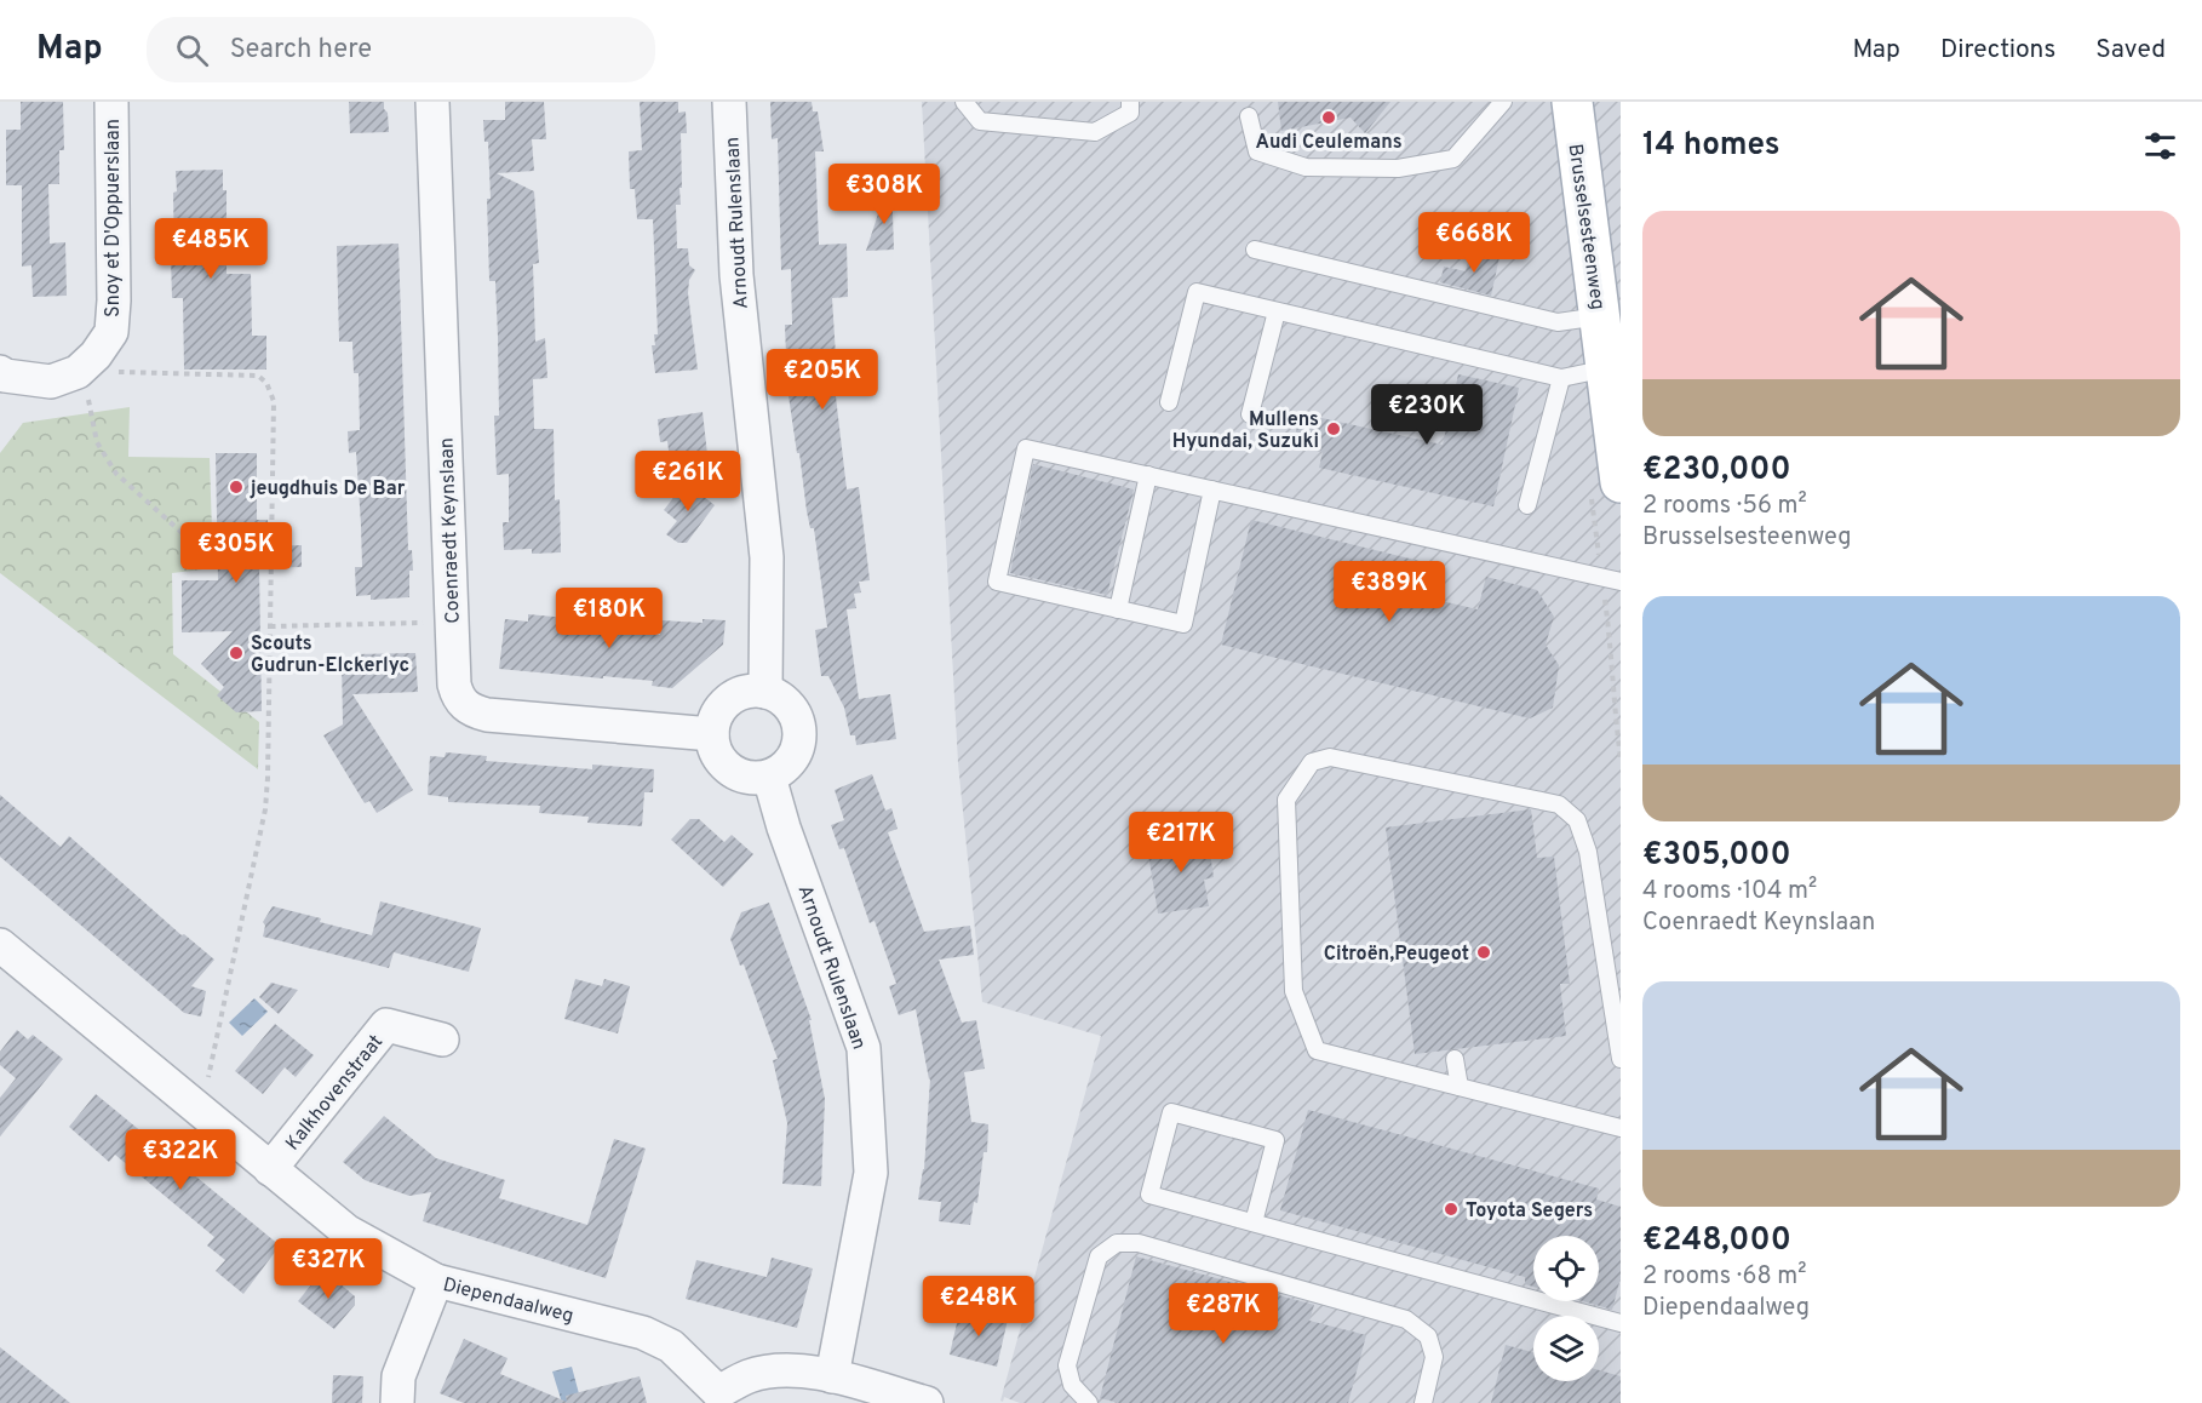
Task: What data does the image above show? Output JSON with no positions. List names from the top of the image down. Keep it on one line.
{"streets":{"main road":["Brusselsesteenweg"],"street":["Snoy et D'Oppuerslaan","Arnoudt Rulenslaan","Coenraedt Keynslaan","Kalkhovenstraat","Diependaalweg"]},"crossings":[["Arnoudt Rulenslaan","Coenraedt Keynslaan"],["Arnoudt Rulenslaan","Diependaalweg"],["Kalkhovenstraat","Diependaalweg"]],"places":["Audi Ceulemans","Mullens Hyundai, Suzuki","jeugdhuis De Bar","Scouts Gudrun-Elckerlyc","Citroën,Peugeot","Toyota Segers"],"page":{"header":"Map","search":"Search here","nav":["Map","Directions","Saved"],"heading":"14 homes","price":["€308K","€668K","€485K","€205K","€230K","€261K","€305K","€389K","€180K","€217K","€322K","€327K","€248K","€287K"],"list":[{"name":"€230,000","note":"2 rooms · 56 m² · Brusselsesteenweg"},{"name":"€305,000","note":"4 rooms · 104 m² · Coenraedt Keynslaan"},{"name":"€248,000","note":"2 rooms · 68 m² · Diependaalweg"}]}}
